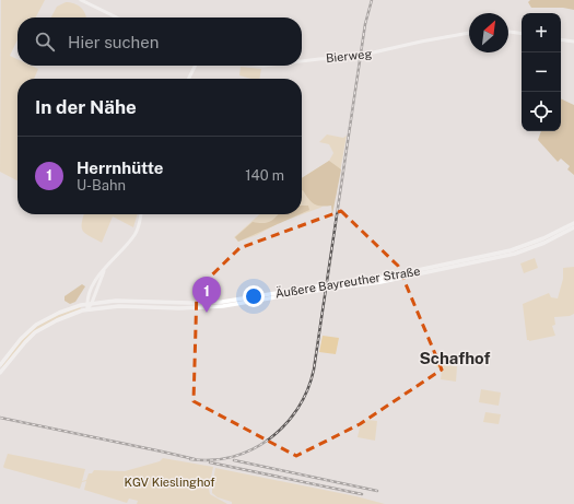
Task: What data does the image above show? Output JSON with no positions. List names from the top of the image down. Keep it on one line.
{"streets":{"main road":["Bierweg","Äußere Bayreuther Straße"]},"districts":["Schafhof"],"parks":["KGV Kieslinghof"],"north":"top right","page":{"map_buttons":["+","−"],"search":"Hier suchen","heading":"In der Nähe","list":[{"mark":"1","name":"Herrnhütte","note":"U-Bahn","value":"140 m"}],"pins":"1"}}
